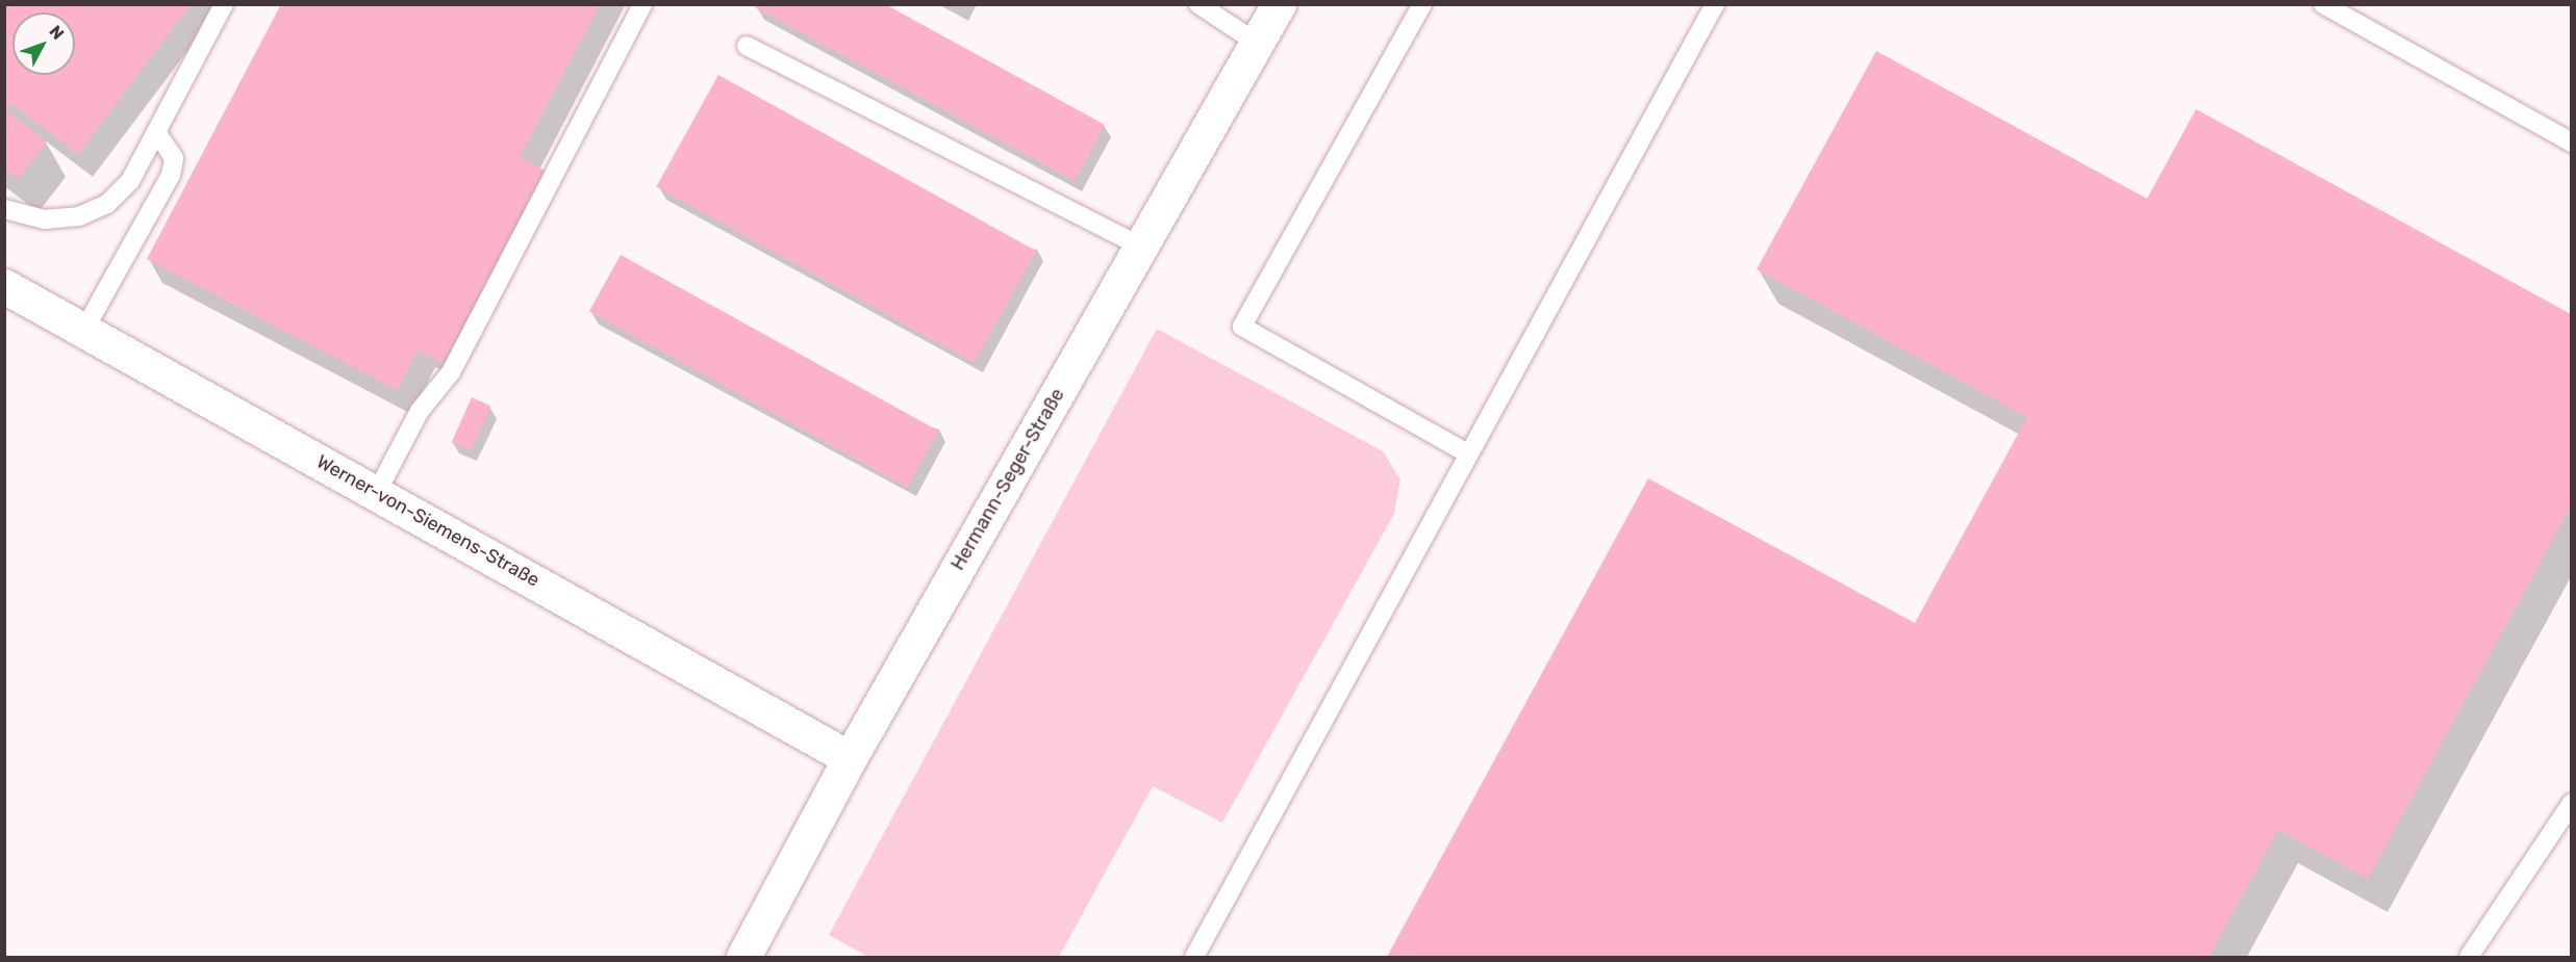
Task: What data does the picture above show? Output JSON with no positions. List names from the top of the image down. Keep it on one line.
{"streets":{"street":["Hermann-Seger-Straße","Werner-von-Siemens-Straße"]},"crossings":[["Hermann-Seger-Straße","Werner-von-Siemens-Straße"]],"north":"top right"}
